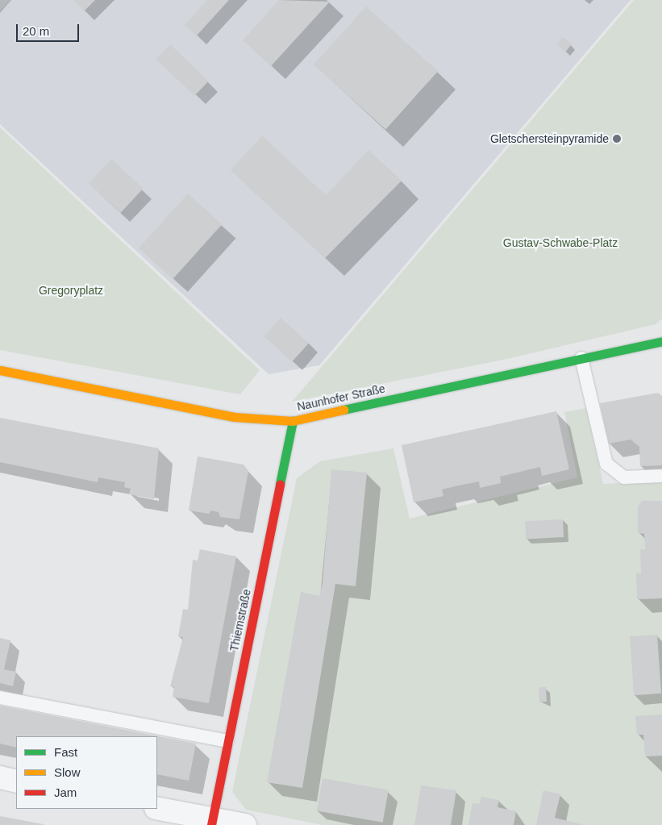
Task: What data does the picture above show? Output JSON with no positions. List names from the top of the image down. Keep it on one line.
{"streets":{"street":["Naunhofer Straße","Thiemstraße"]},"crossings":[["Naunhofer Straße","Thiemstraße"]],"parks":["Gustav-Schwabe-Platz","Gregoryplatz"],"places":["Gletschersteinpyramide"],"legend":["Fast","Slow","Jam"],"scale_bar":"20 m"}
